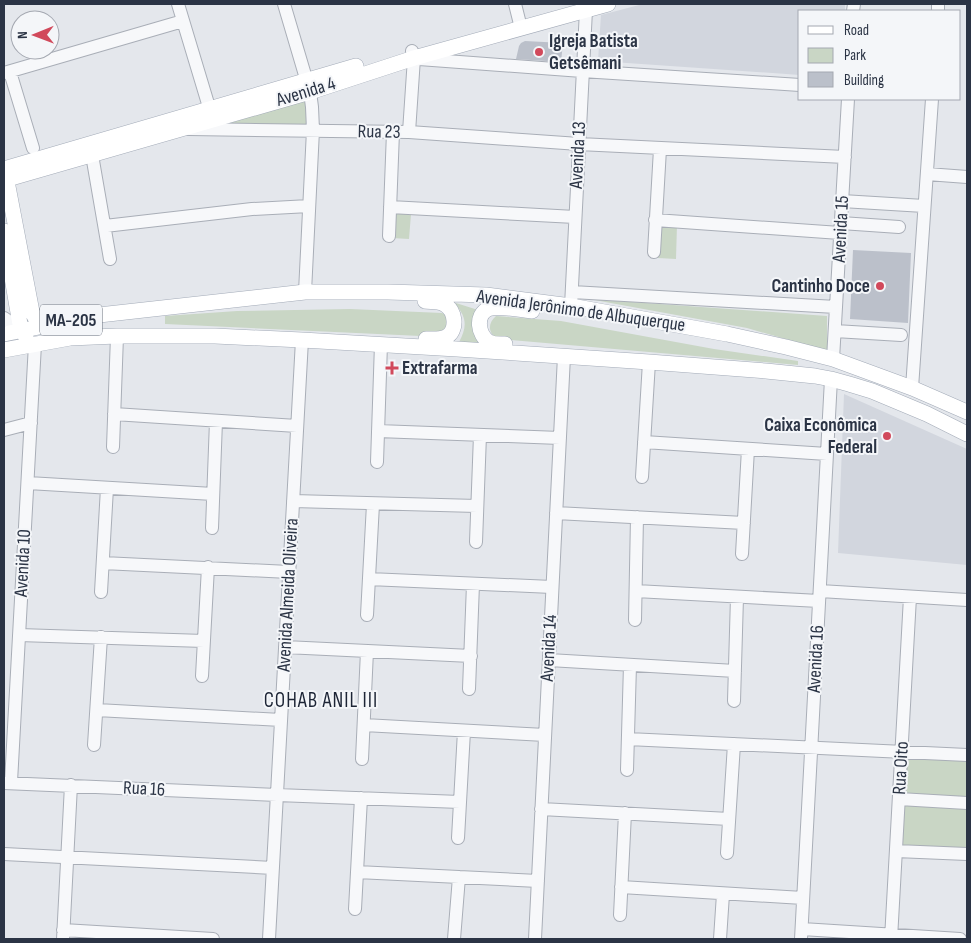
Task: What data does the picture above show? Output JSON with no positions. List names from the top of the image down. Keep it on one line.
{"streets":{"main road":["Avenida 4","Avenida Jerônimo de Albuquerque","MA-205"],"street":["Rua 23","Avenida 13","Avenida 15","Avenida 10","Avenida Almeida Oliveira","Avenida 14","Avenida 16","Rua Oito","Rua 16"]},"crossings":[["Avenida 4","Rua 23"],["Avenida 4","Avenida 13"],["Rua 23","Avenida 13"],["Rua 23","Avenida 15"],["Avenida 13","Avenida Jerônimo de Albuquerque"],["Avenida 15","Avenida Jerônimo de Albuquerque"],["Avenida Jerônimo de Albuquerque","Avenida 10"],["Avenida Jerônimo de Albuquerque","Avenida Almeida Oliveira"],["Avenida Jerônimo de Albuquerque","Avenida 14"],["Avenida Jerônimo de Albuquerque","Avenida 16"],["Avenida 10","Rua 16"],["Avenida Almeida Oliveira","Rua 16"]],"districts":["COHAB ANIL III"],"places":{"other":["Igreja Batista Getsêmani","Cantinho Doce","Caixa Econômica Federal"],"health":["Extrafarma"]},"legend":["Road","Park","Building"],"north":"left"}
